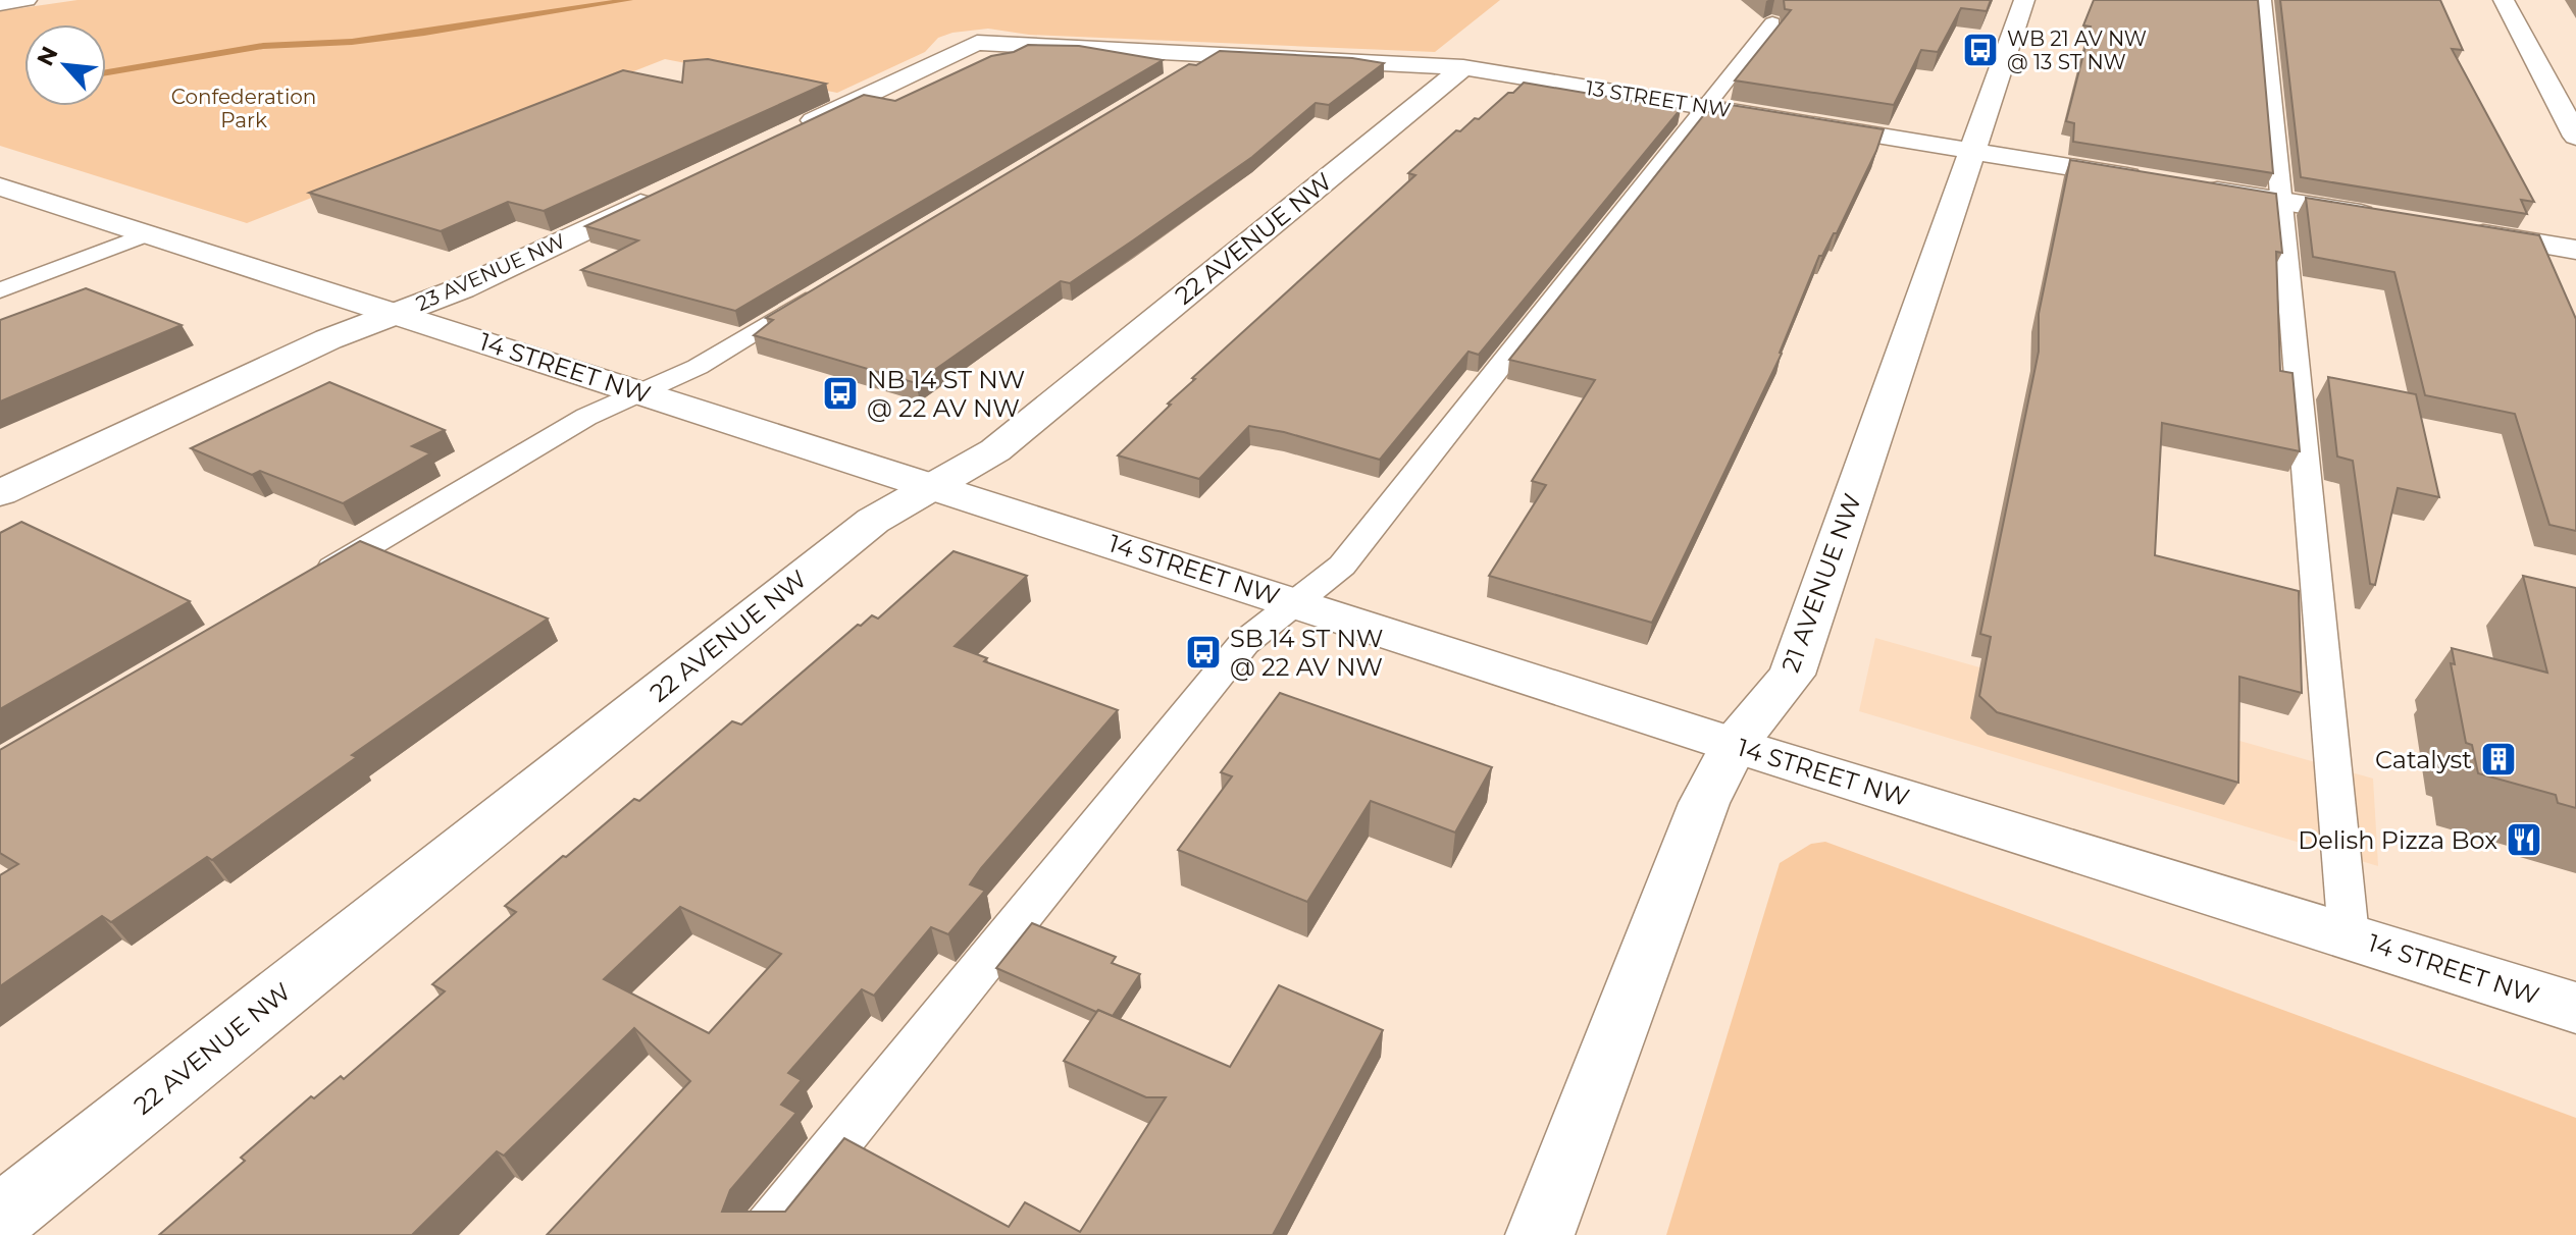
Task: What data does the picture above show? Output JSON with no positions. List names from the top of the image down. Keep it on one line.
{"streets":{"street":["13 STREET NW","22 AVENUE NW","23 AVENUE NW","14 STREET NW","21 AVENUE NW"]},"crossings":[["13 STREET NW","22 AVENUE NW"],["13 STREET NW","21 AVENUE NW"],["22 AVENUE NW","14 STREET NW"],["23 AVENUE NW","14 STREET NW"],["14 STREET NW","21 AVENUE NW"]],"parks":["Confederation Park"],"places":{"bus stop":["WB 21 AV NW @ 13 ST NW","NB 14 ST NW @ 22 AV NW","SB 14 ST NW @ 22 AV NW"],"building":["Catalyst"],"restaurant":["Delish Pizza Box"]},"north":"top left"}
